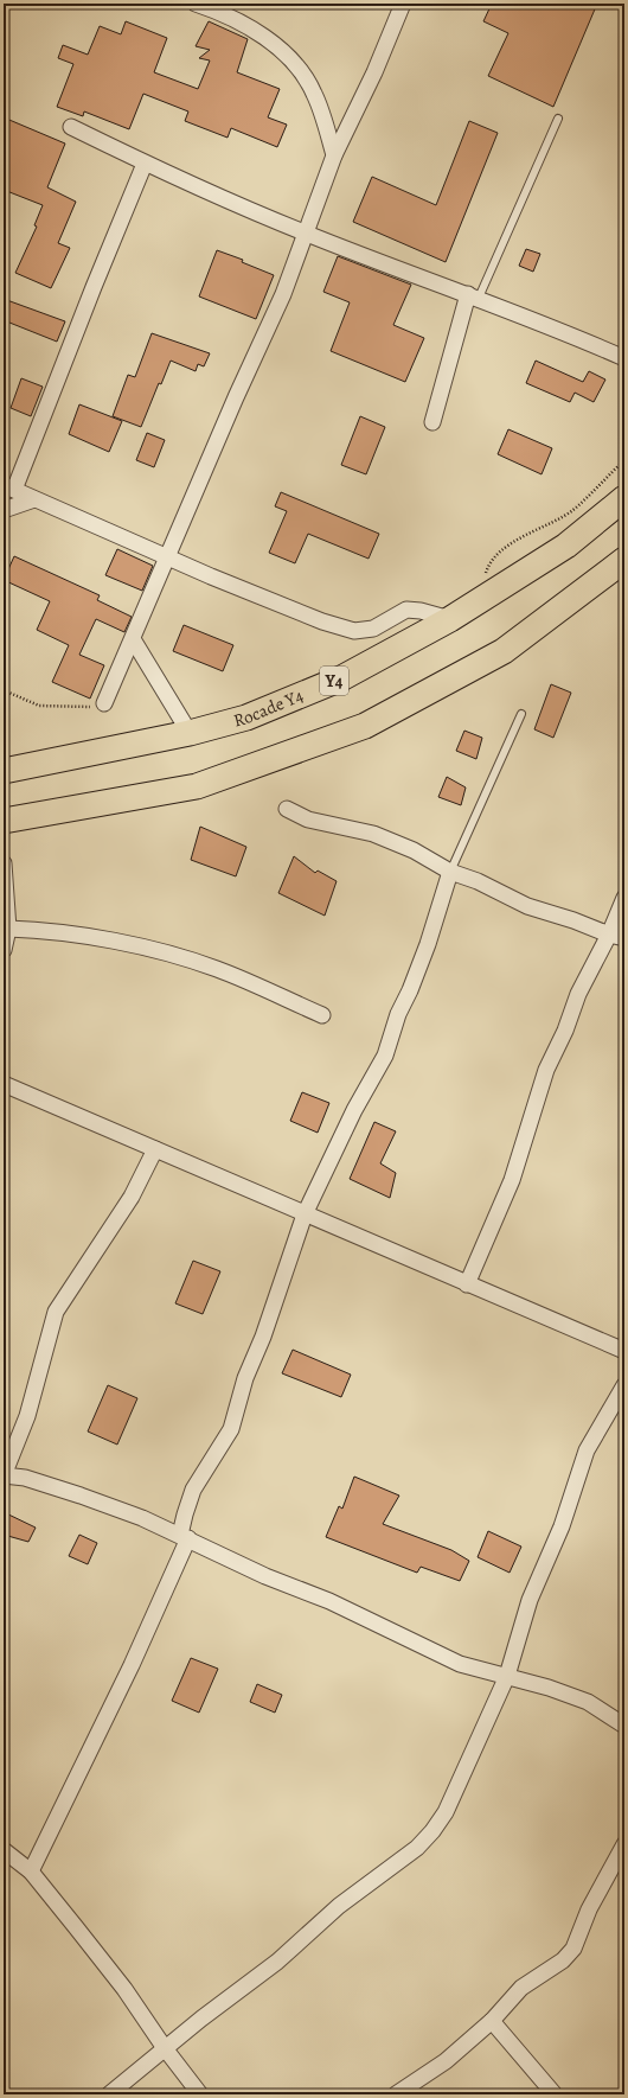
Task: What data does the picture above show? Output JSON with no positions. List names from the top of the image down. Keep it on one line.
{"streets":{"highway":["Y4","Rocade Y4"]}}
